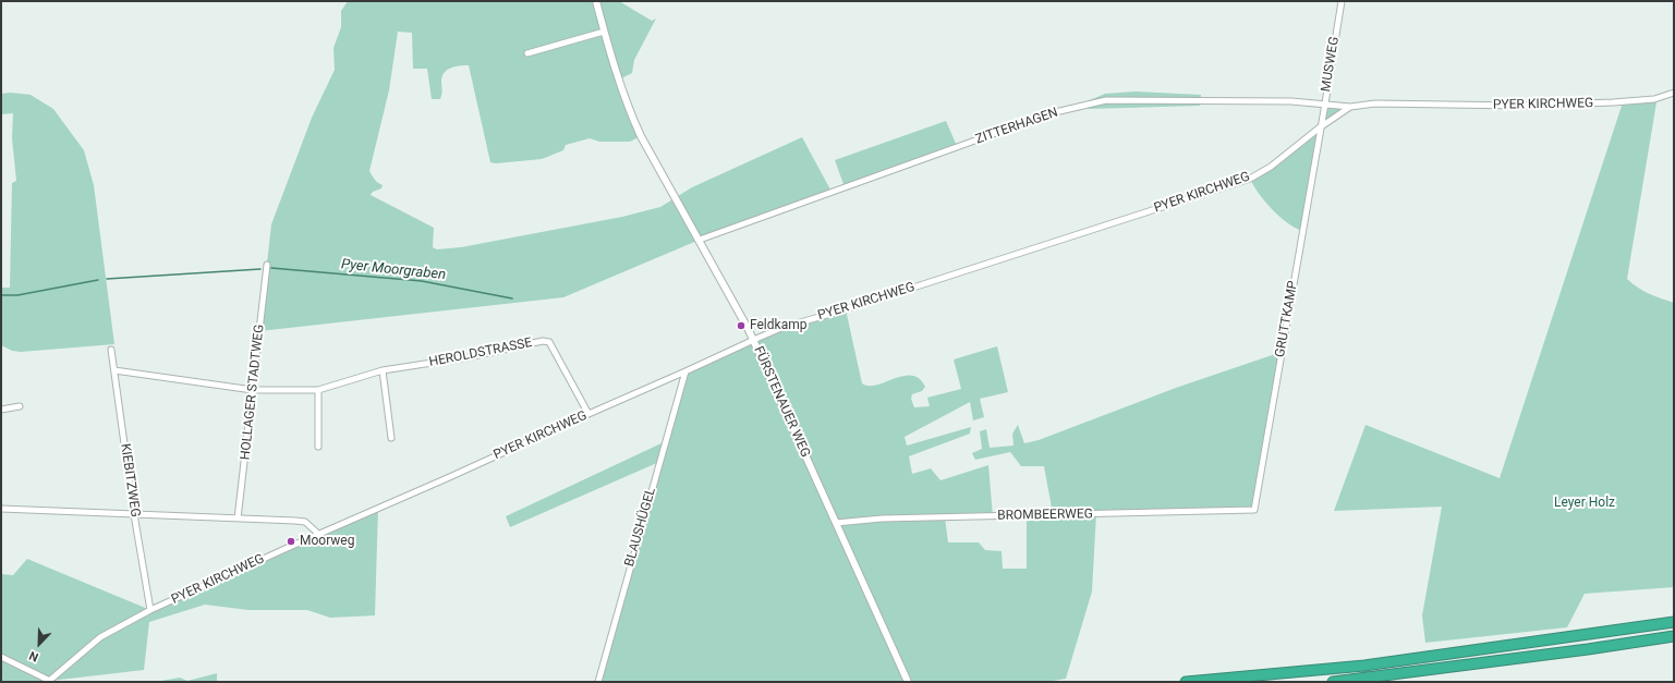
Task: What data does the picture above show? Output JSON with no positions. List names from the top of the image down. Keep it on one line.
{"streets":{"street":["MUSWEG","PYER KIRCHWEG","ZITTERHAGEN","GRUTTKAMP","HEROLDSTRASSE","HOLLAGER STADTWEG","FÜRSTENAUER WEG","KIEBITZWEG","BROMBEERWEG","BLAUSHÜGEL"]},"crossings":[["MUSWEG","PYER KIRCHWEG"],["MUSWEG","ZITTERHAGEN"],["MUSWEG","GRUTTKAMP"],["PYER KIRCHWEG","ZITTERHAGEN"],["PYER KIRCHWEG","GRUTTKAMP"],["PYER KIRCHWEG","HEROLDSTRASSE"],["PYER KIRCHWEG","FÜRSTENAUER WEG"],["PYER KIRCHWEG","KIEBITZWEG"],["PYER KIRCHWEG","BLAUSHÜGEL"],["ZITTERHAGEN","FÜRSTENAUER WEG"],["GRUTTKAMP","BROMBEERWEG"],["HEROLDSTRASSE","HOLLAGER STADTWEG"],["HEROLDSTRASSE","KIEBITZWEG"],["FÜRSTENAUER WEG","BROMBEERWEG"]],"water":["Pyer Moorgraben"],"parks":["Leyer Holz"],"places":["Feldkamp","Moorweg"],"north":"bottom left"}
